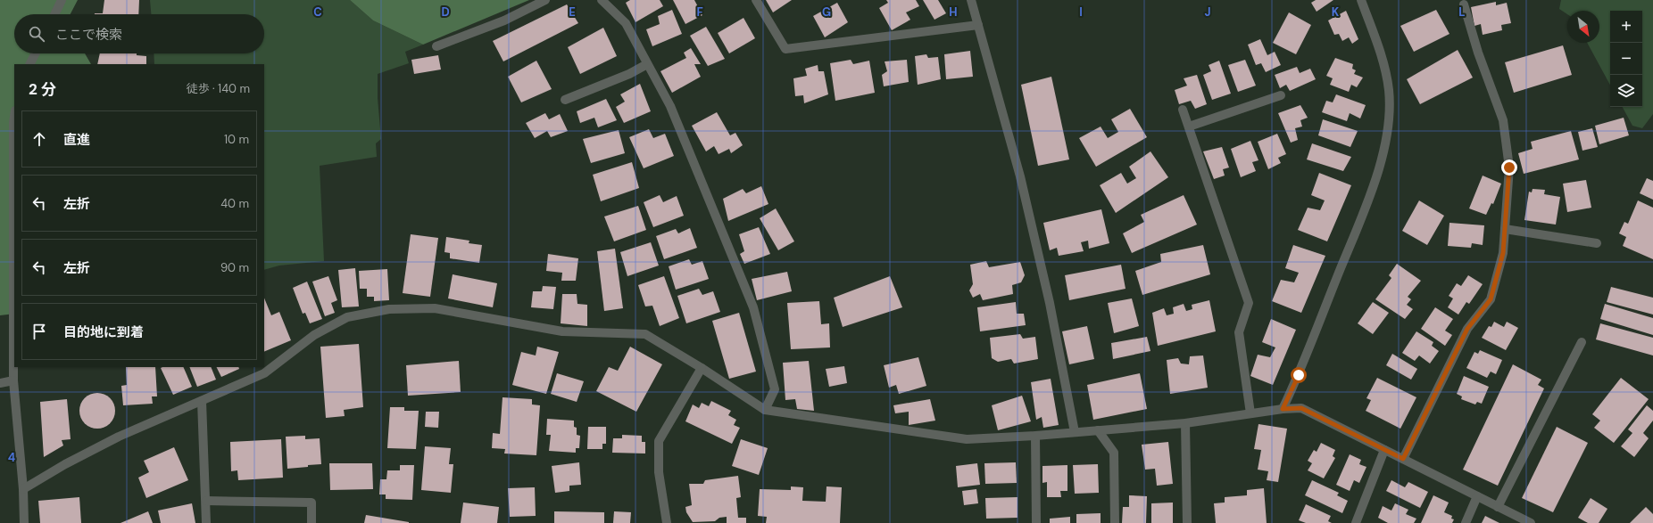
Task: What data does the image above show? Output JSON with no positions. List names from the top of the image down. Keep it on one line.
{"north":"bottom right","page":{"map_buttons":["+","−"],"search":"ここで検索","heading":["2 分","徒歩 · 140 m"],"list":[["直進","10 m"],["左折","40 m"],["左折","90 m"],"目的地に到着"]},"grid":{"columns":["C","D","E","F","G","H","I","J","K","L"],"rows":["4"]}}
